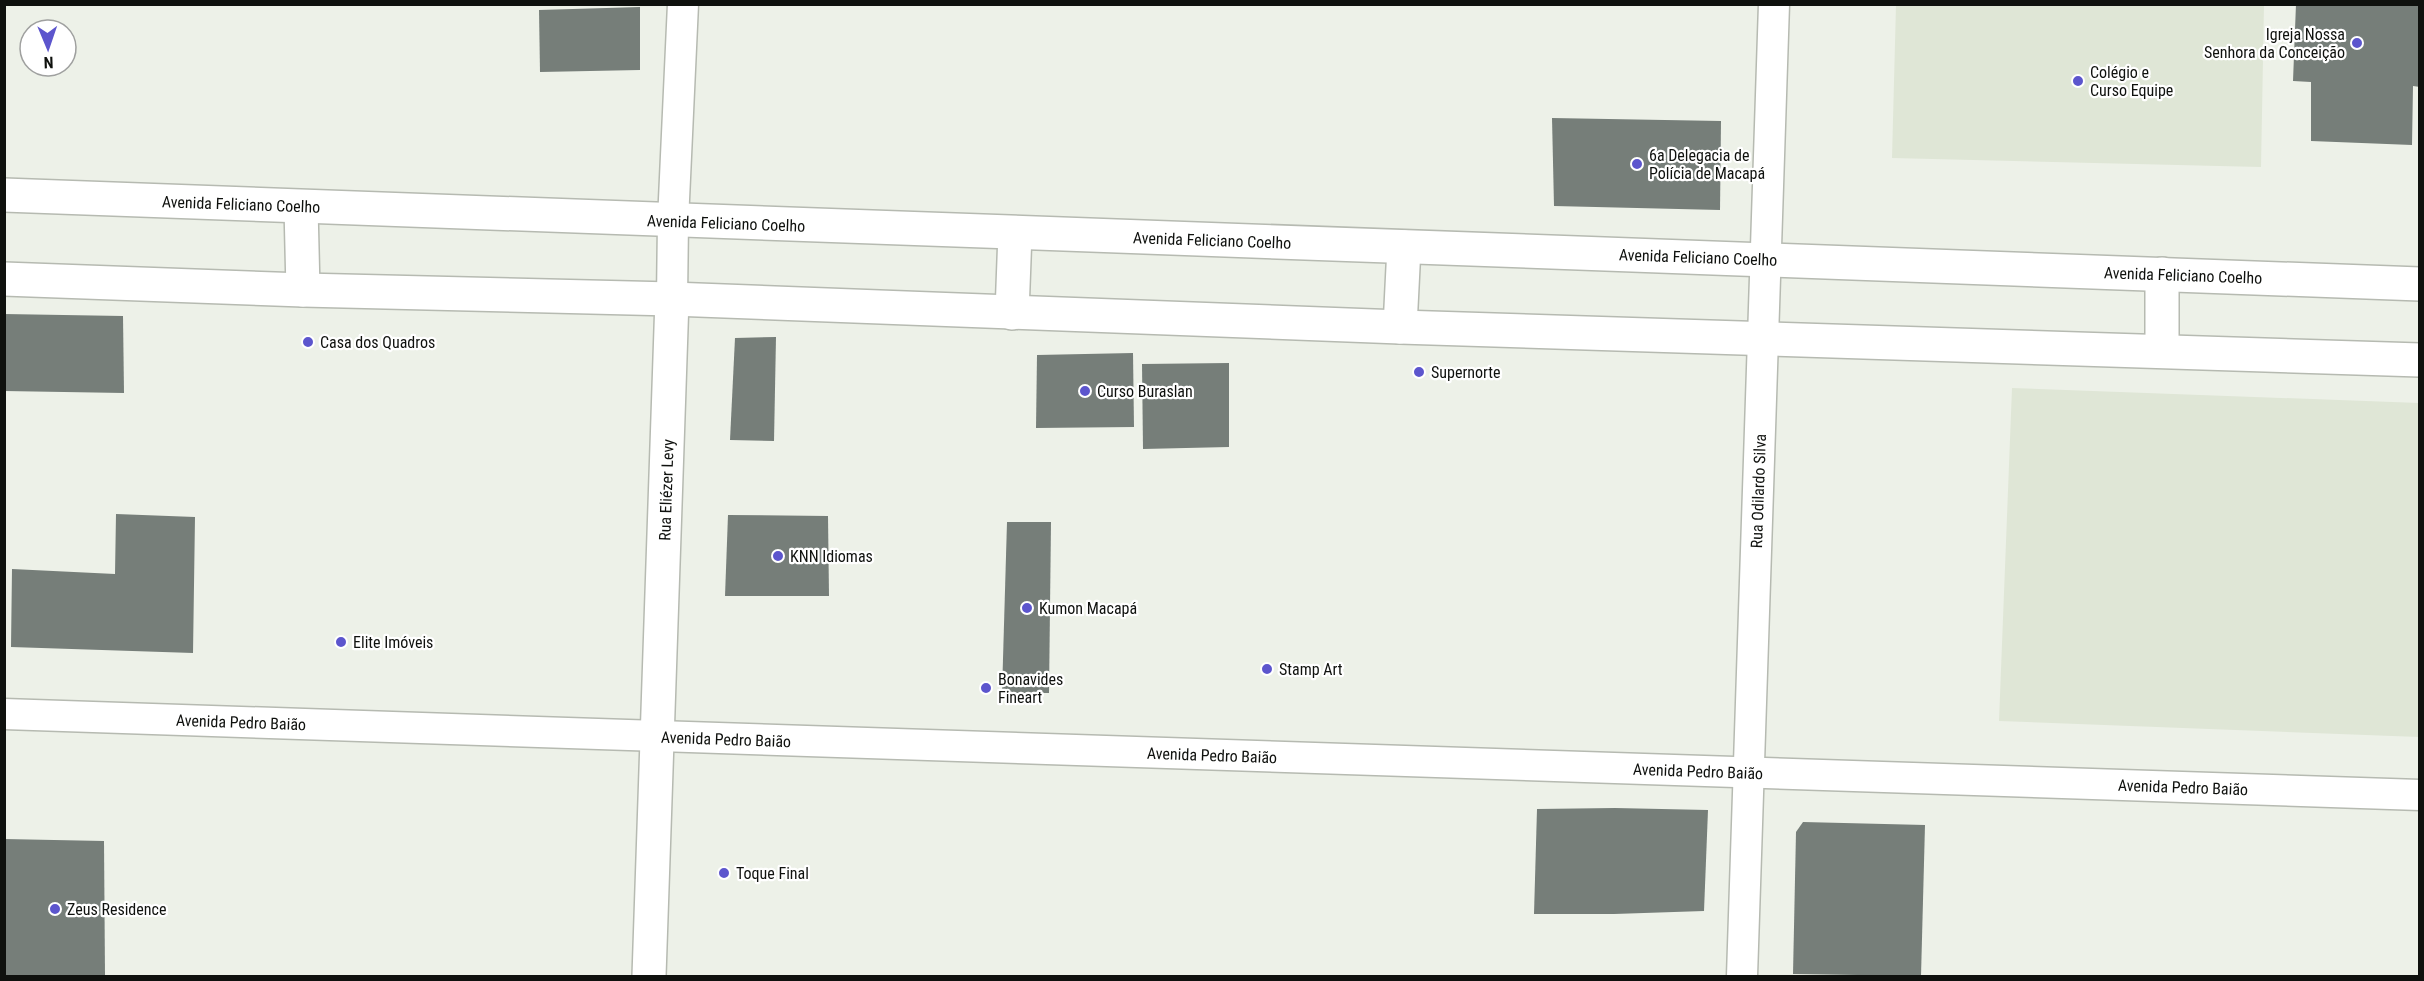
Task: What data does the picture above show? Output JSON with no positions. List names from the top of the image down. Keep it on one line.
{"streets":{"street":["Avenida Feliciano Coelho","Rua Eliézer Levy","Rua Odilardo Silva","Avenida Pedro Baião"]},"crossings":[["Avenida Feliciano Coelho","Rua Eliézer Levy"],["Avenida Feliciano Coelho","Rua Odilardo Silva"],["Rua Eliézer Levy","Avenida Pedro Baião"],["Rua Odilardo Silva","Avenida Pedro Baião"]],"places":["Igreja Nossa Senhora da Conceição","Colégio e Curso Equipe","6a Delegacia de Polícia de Macapá","Casa dos Quadros","Supernorte","Curso Buraslan","KNN Idiomas","Kumon Macapá","Elite Imóveis","Stamp Art","Bonavides Fineart","Toque Final","Zeus Residence"],"north":"bottom"}
